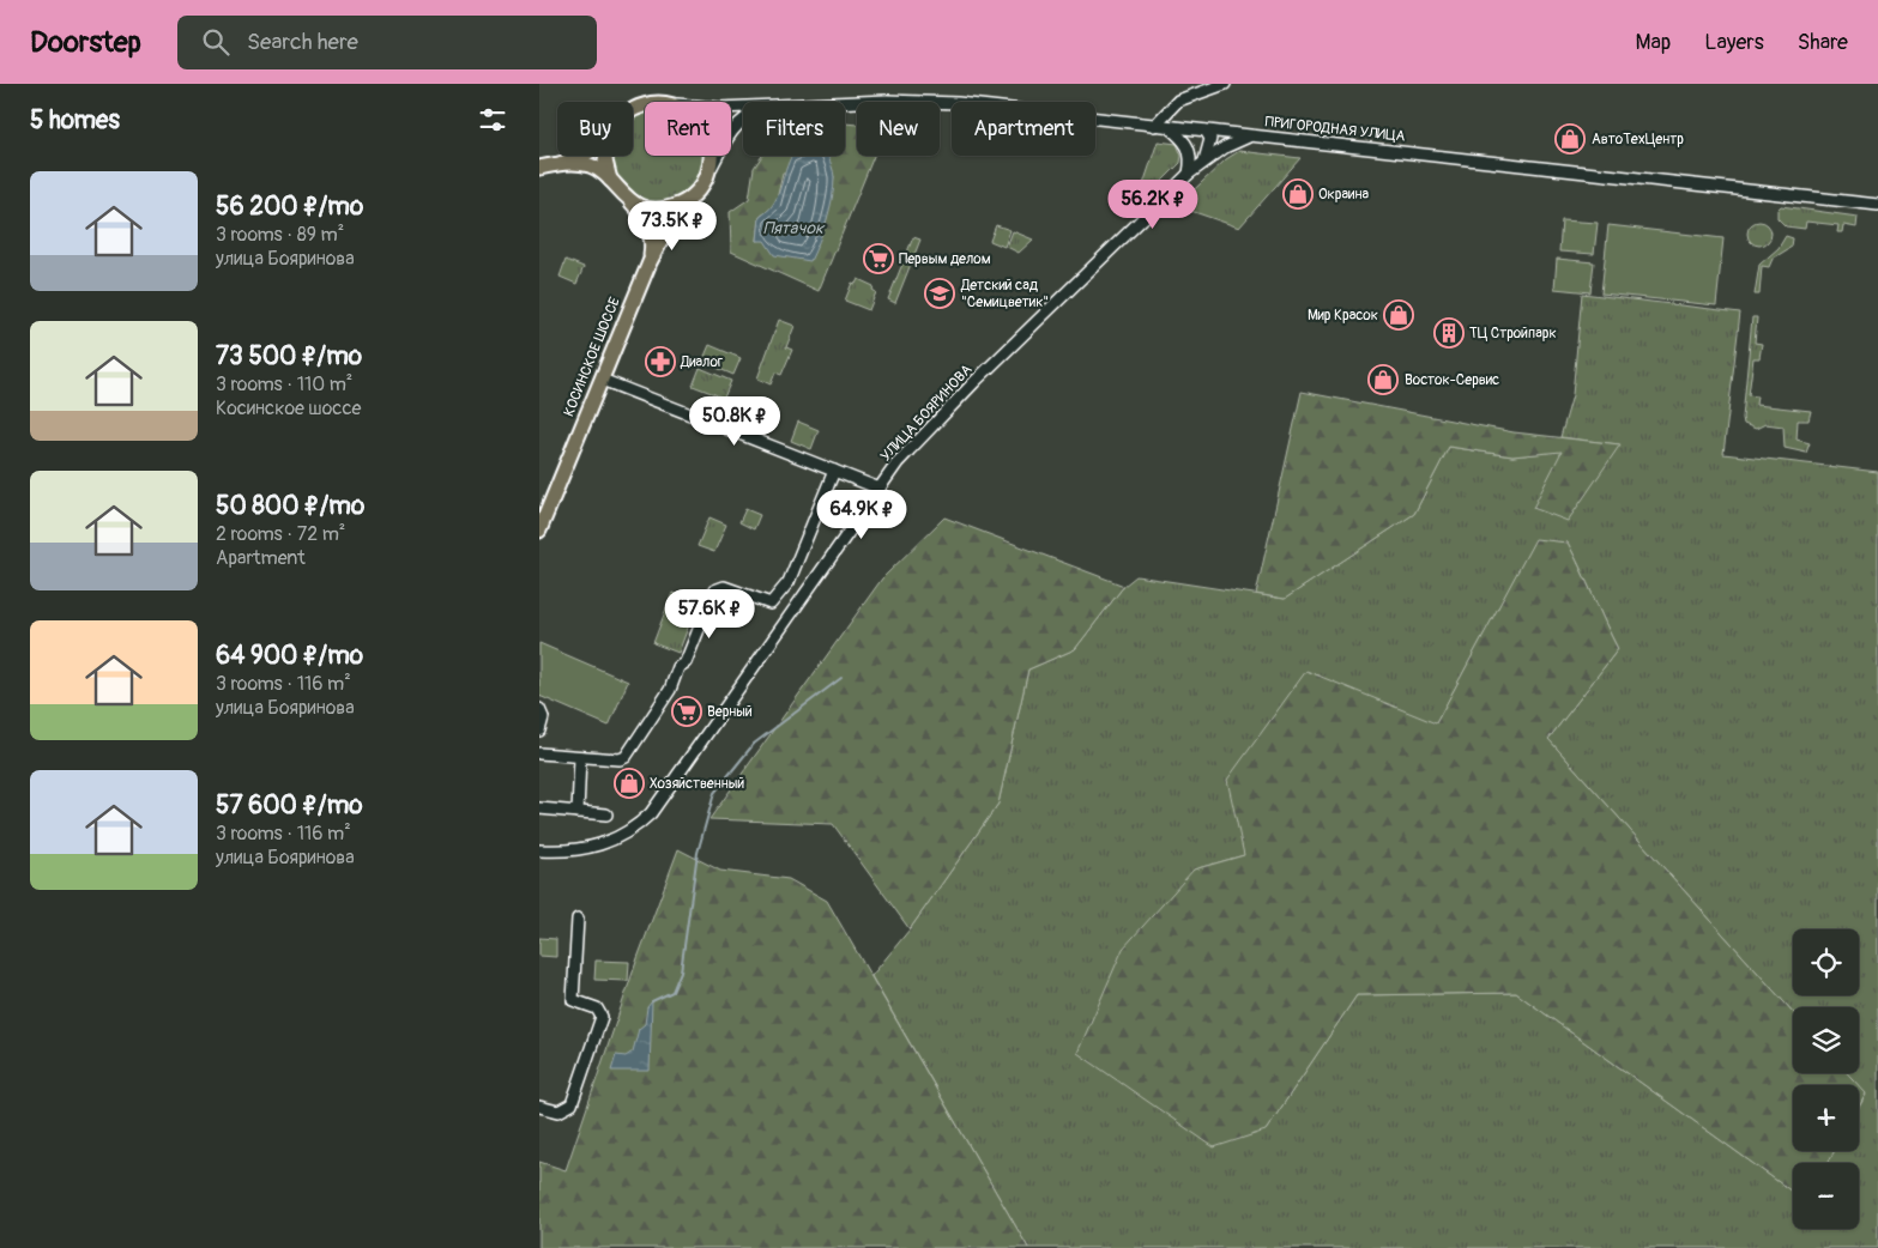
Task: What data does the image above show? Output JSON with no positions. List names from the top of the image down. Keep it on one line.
{"streets":{"main road":["КОСИНСКОЕ ШОССЕ"],"street":["ПРИГОРОДНАЯ УЛИЦА","УЛИЦА БОЯРИНОВА"]},"crossings":[["ПРИГОРОДНАЯ УЛИЦА","УЛИЦА БОЯРИНОВА"]],"water":["Пятачок"],"places":{"shop":["АвтоТехЦентр","Окраина","Мир Красок","Восток-Сервис","Хозяйственный"],"supermarket":["Первым делом","Верный"],"school or university":["Детский сад \"Семицветик\""],"building":["ТЦ Стройпарк"],"pharmacy":["Диалог"]},"page":{"header":"Doorstep","search":"Search here","nav":["Map","Layers","Share"],"heading":"5 homes","chip":["Buy","Rent","Filters","New","Apartment"],"list":[{"name":"56 200 ₽/mo","note":"3 rooms · 89 m² · улица Бояринова"},{"name":"73 500 ₽/mo","note":"3 rooms · 110 m² · Косинское шоссе"},{"name":"50 800 ₽/mo","note":"2 rooms · 72 m² · Apartment"},{"name":"64 900 ₽/mo","note":"3 rooms · 116 m² · улица Бояринова"},{"name":"57 600 ₽/mo","note":"3 rooms · 116 m² · улица Бояринова"}],"price":["56.2K ₽","73.5K ₽","50.8K ₽","64.9K ₽","57.6K ₽"],"map_buttons":["+","−"]}}
